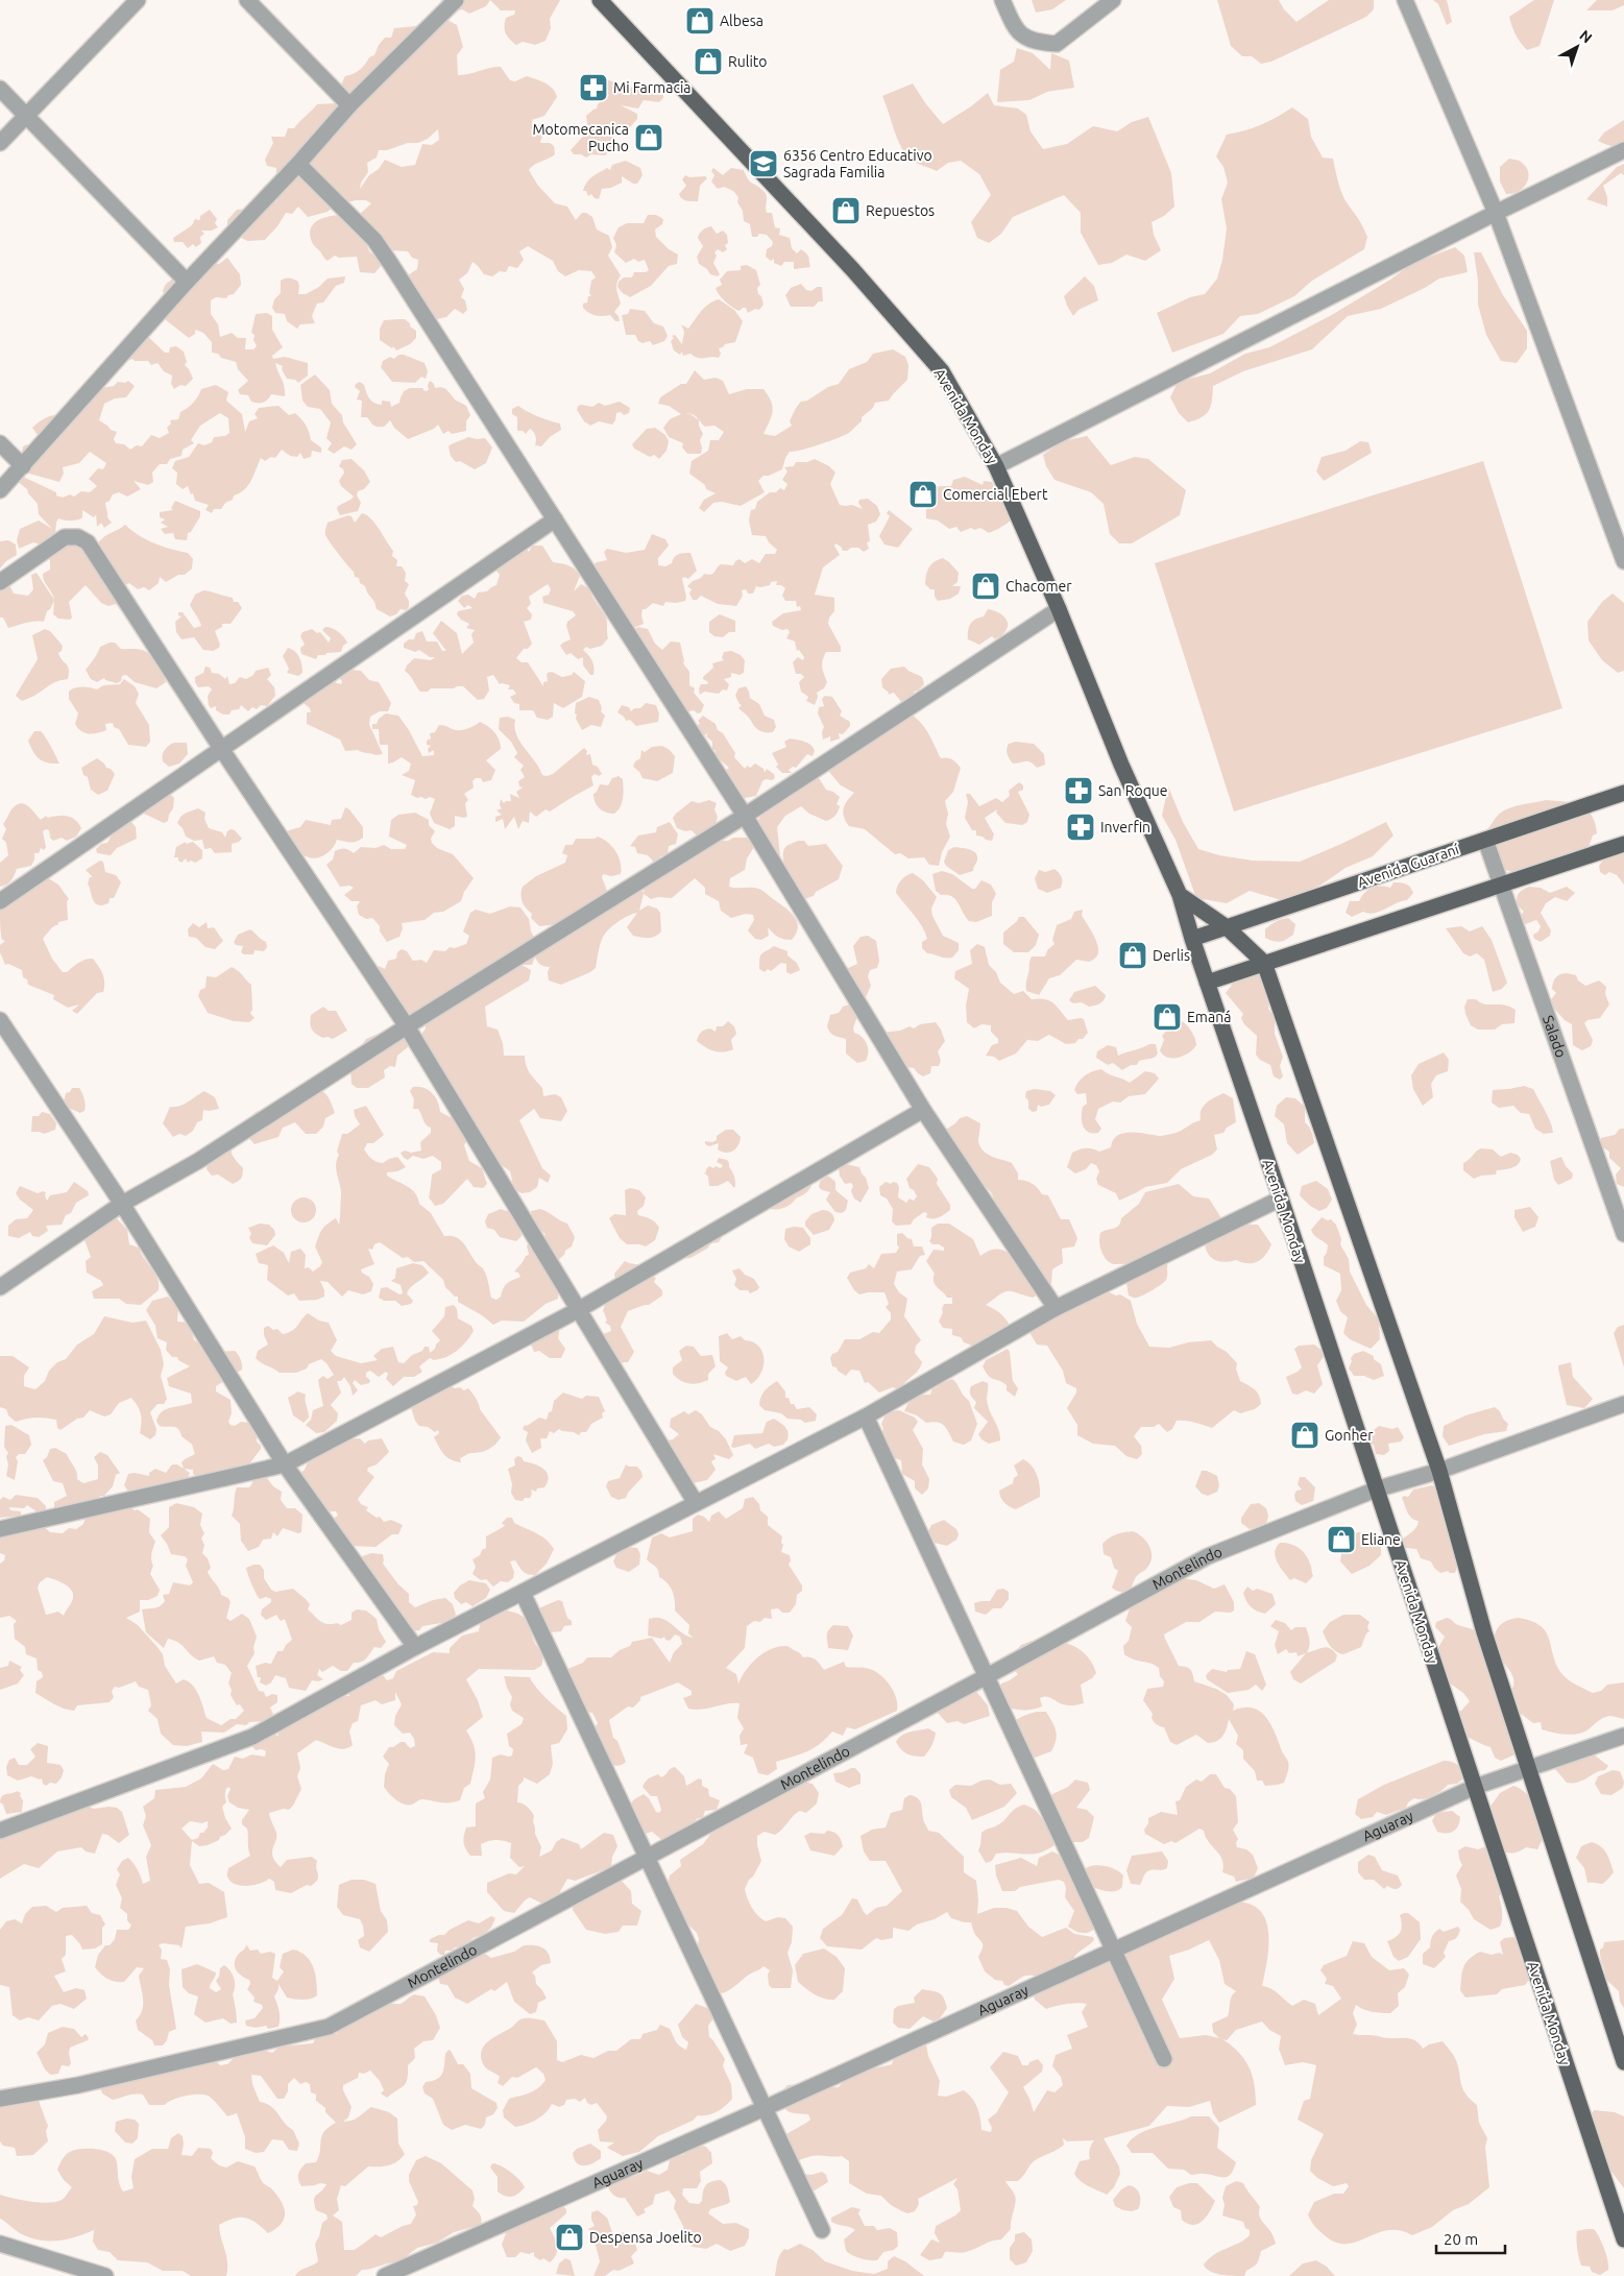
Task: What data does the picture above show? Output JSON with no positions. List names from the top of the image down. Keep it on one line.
{"streets":{"main road":["Avenida Monday","Avenida Guaraní"],"street":["Salado","Montelindo","Aguaray"]},"crossings":[["Avenida Monday","Avenida Guaraní"],["Avenida Monday","Montelindo"],["Avenida Monday","Aguaray"],["Avenida Guaraní","Salado"]],"places":{"shop":["Albesa","Rulito","Motomecanica Pucho","Repuestos","Comercial Ebert","Chacomer","Derlis","Emaná","Gonher","Eliane","Despensa Joelito"],"pharmacy":["Mi Farmacia","San Roque","Inverfin"],"school or university":["6356 Centro Educativo Sagrada Familia"]},"scale_bar":"20 m","north":"top right"}
